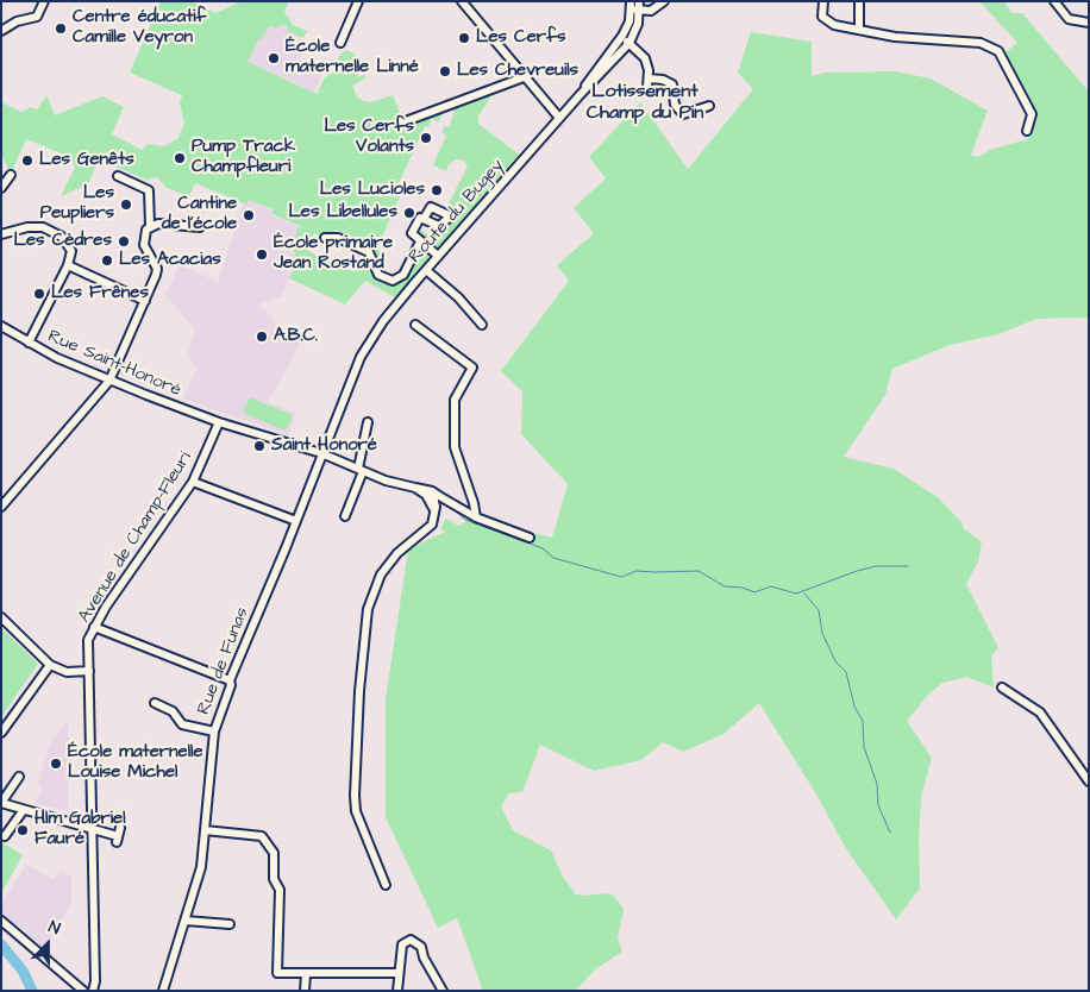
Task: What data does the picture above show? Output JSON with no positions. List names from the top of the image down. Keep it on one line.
{"streets":{"street":["Route du Bugey","Rue Saint-Honoré","Avenue de Champ-Fleuri","Rue de Funas"]},"crossings":[["Route du Bugey","Rue Saint-Honoré"],["Route du Bugey","Rue de Funas"],["Rue Saint-Honoré","Avenue de Champ-Fleuri"],["Rue Saint-Honoré","Rue de Funas"]],"districts":["Lotissement Champ du Pin"],"places":["Centre éducatif Camille Veyron","Les Cerfs","École maternelle Linné","Les Chevreuils","Les Cerfs Volants","Pump Track Champfleuri","Les Genêts","Les Lucioles","Les Peupliers","Les Libellules","Cantine de l'école","Les Cèdres","École primaire Jean Rostand","Les Acacias","Les Frênes","A.B.C.","Saint Honoré","École maternelle Louise Michel","Hlm Gabriel Fauré"],"north":"top"}
